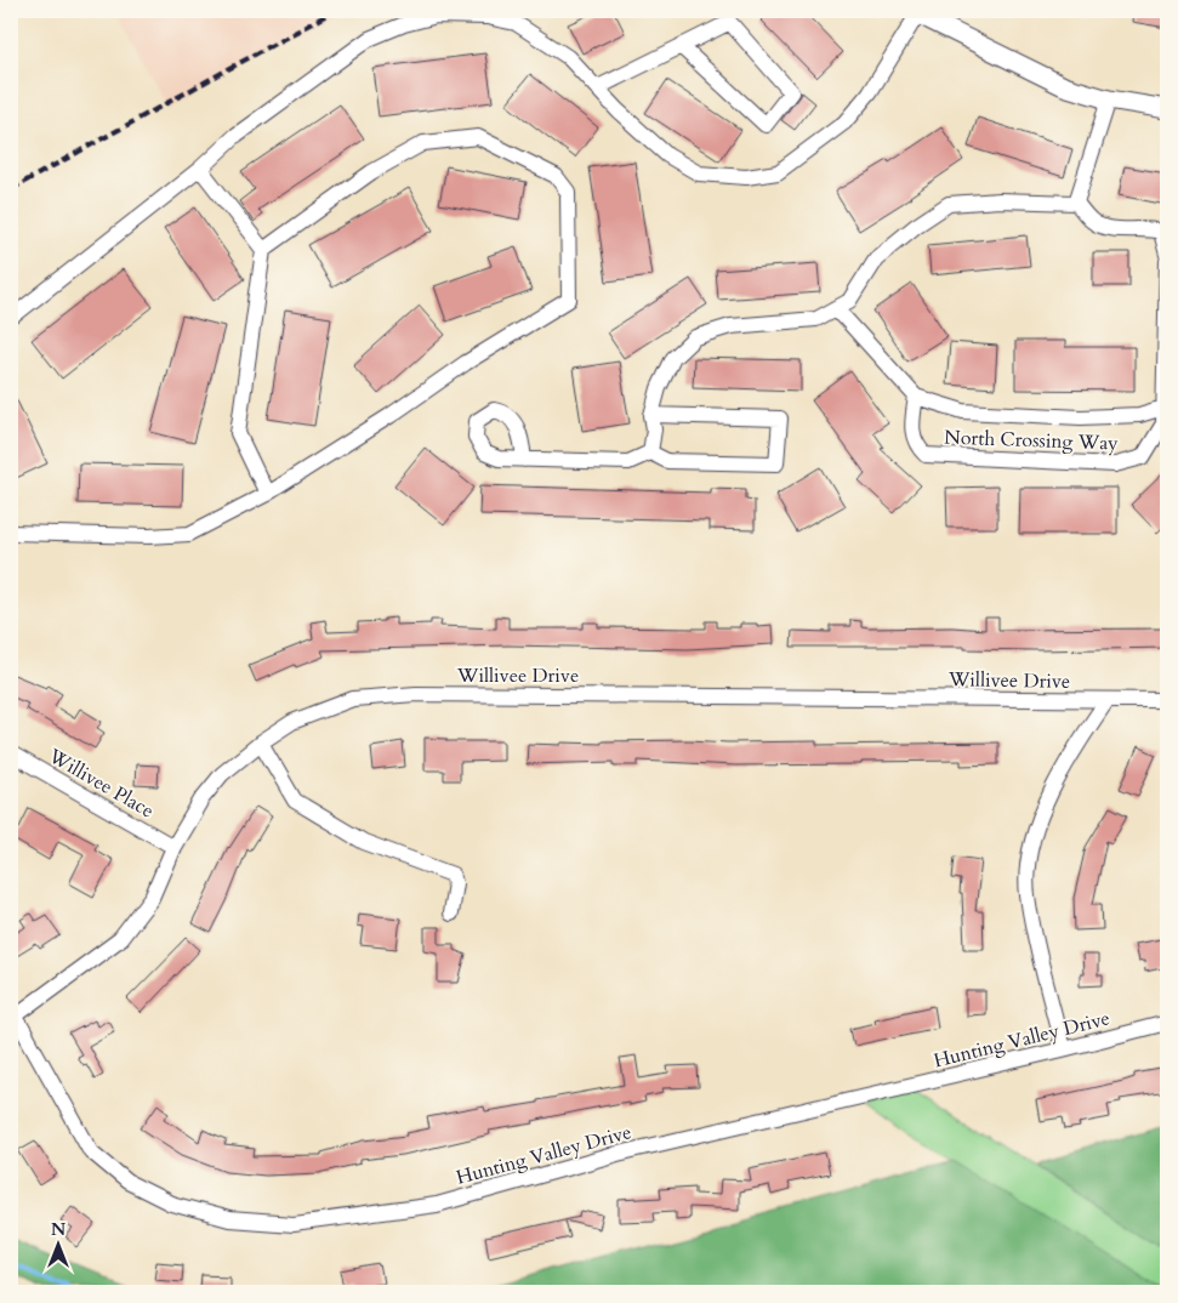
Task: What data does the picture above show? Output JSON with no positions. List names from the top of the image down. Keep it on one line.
{"streets":{"street":["North Crossing Way","Willivee Drive","Willivee Place","Hunting Valley Drive"]},"crossings":[["Willivee Drive","Willivee Place"],["Willivee Drive","Hunting Valley Drive"]],"north":"top"}
